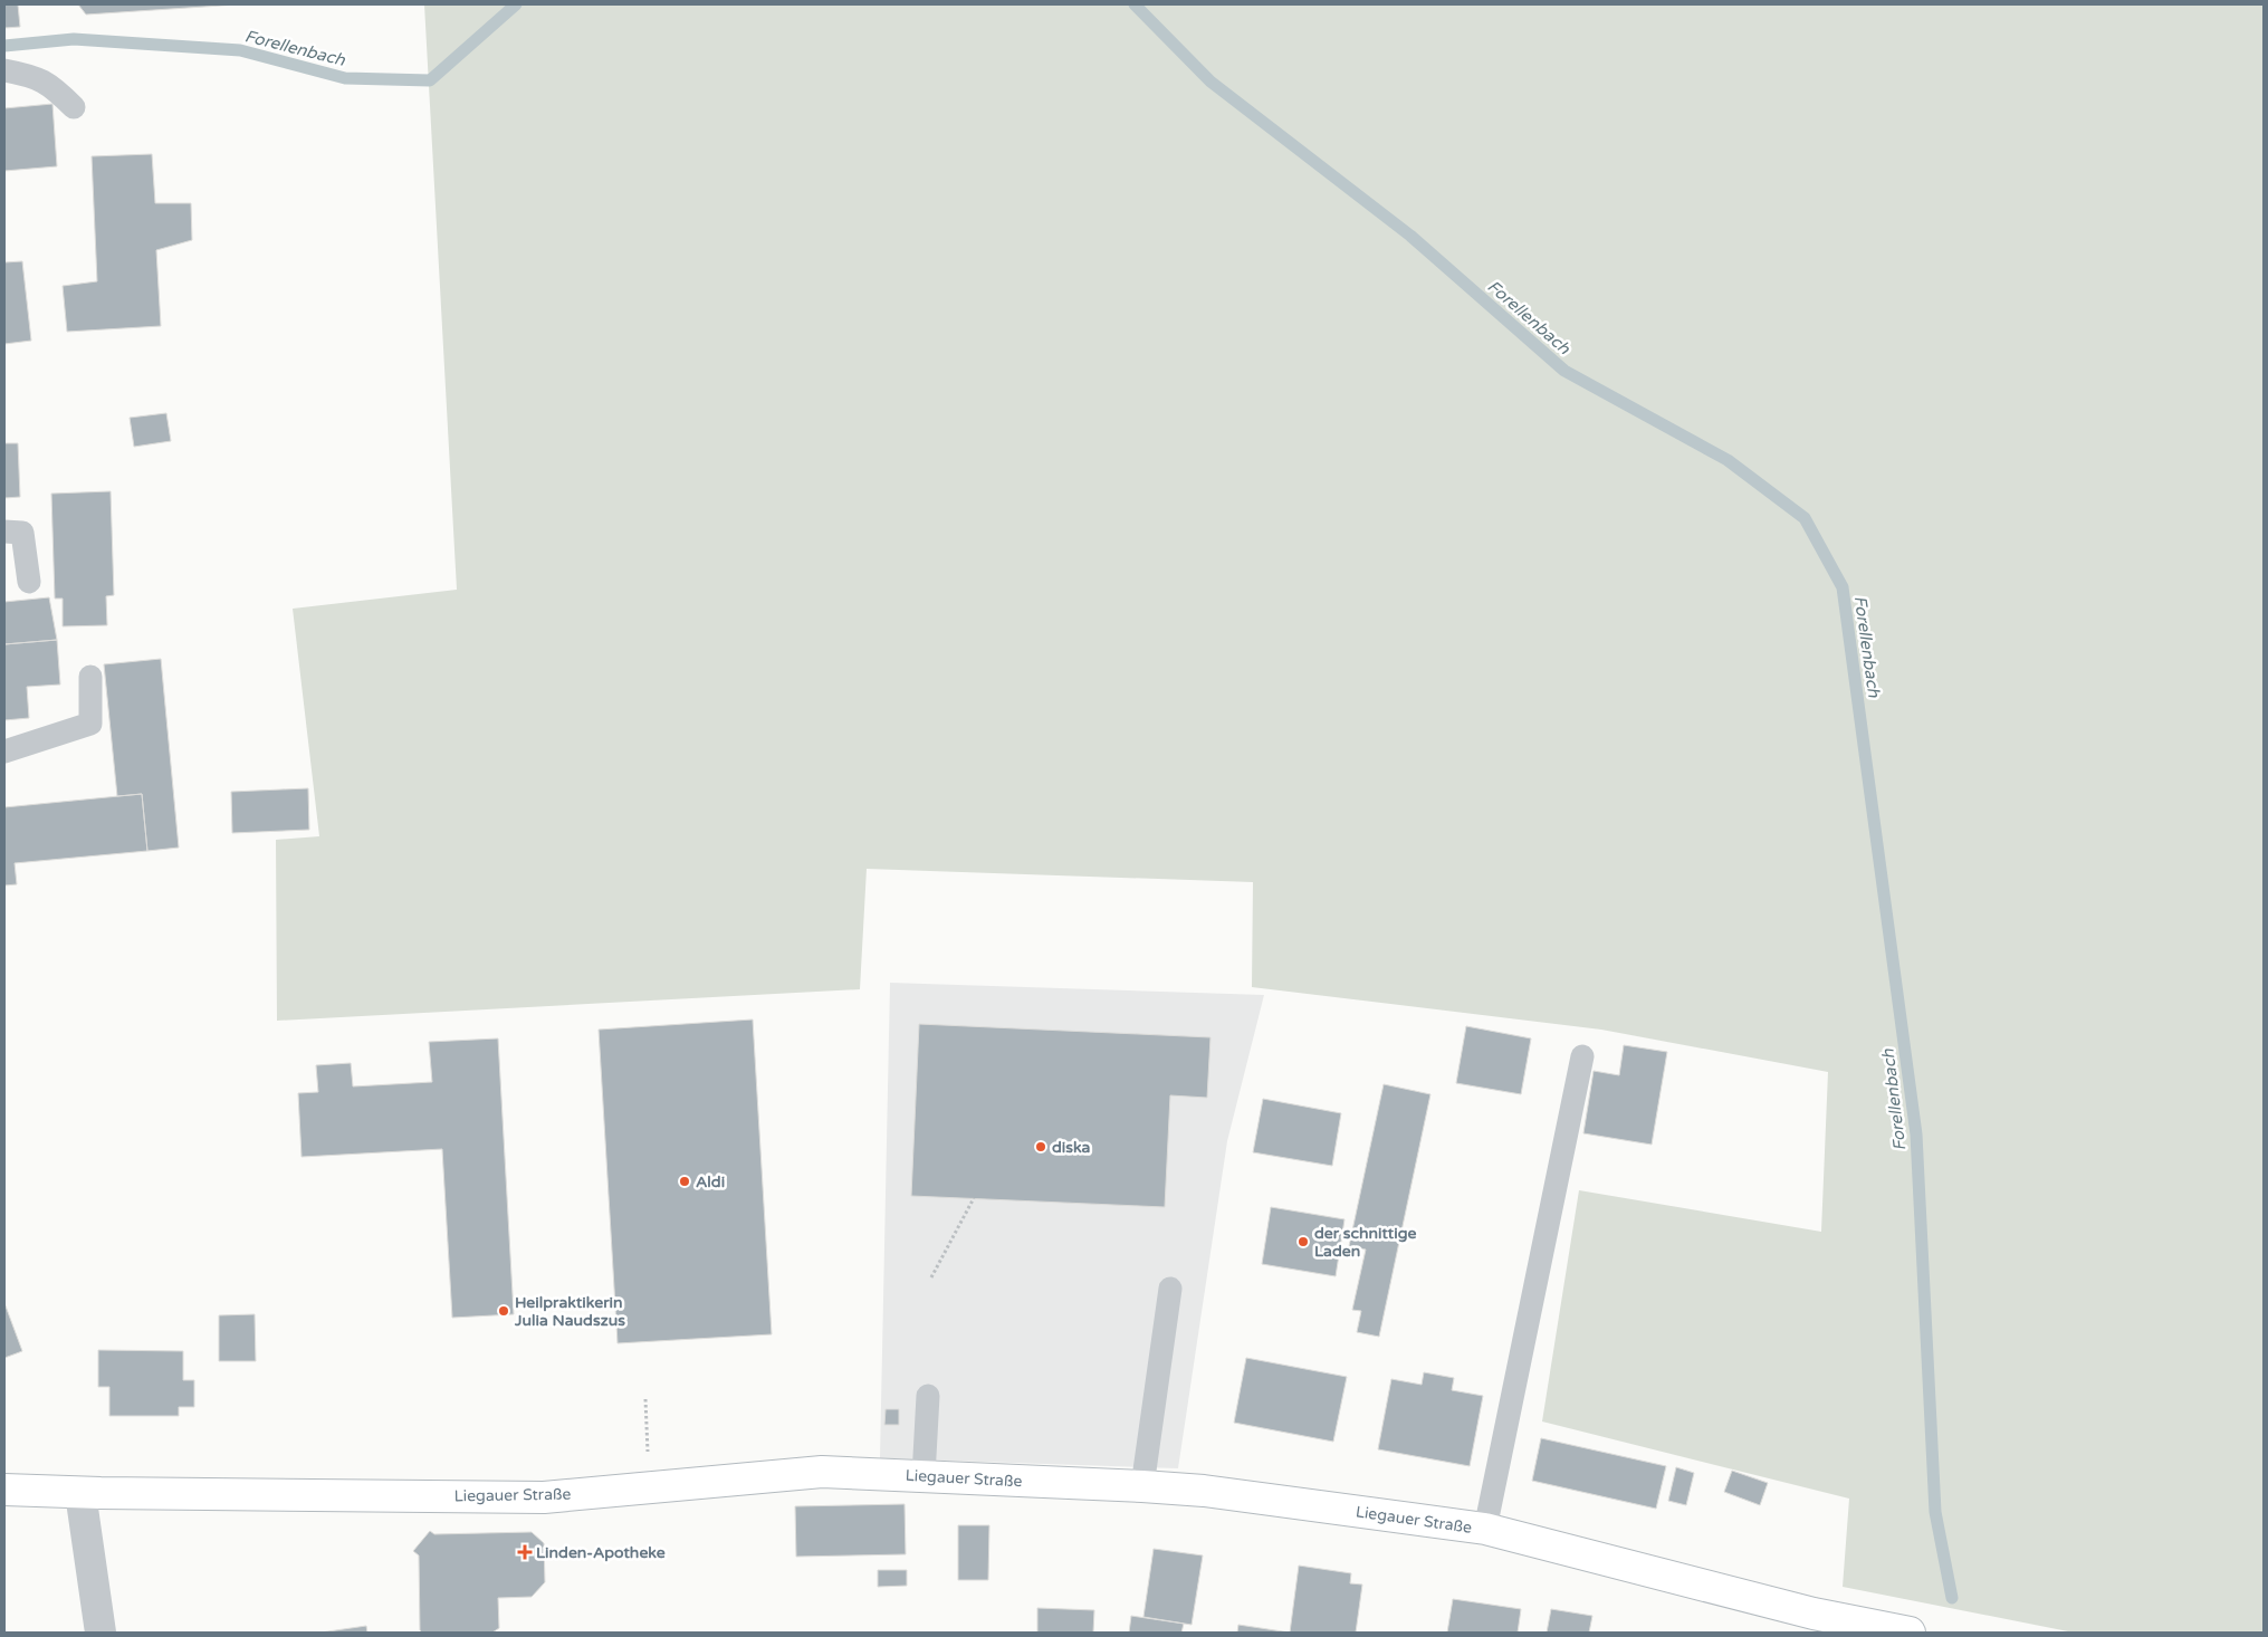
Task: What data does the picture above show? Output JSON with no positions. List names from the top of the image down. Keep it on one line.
{"streets":{"main road":["Liegauer Straße"]},"water":["Forellenbach"],"places":{"other":["diska","Aldi","der schnittige Laden","Heilpraktikerin Julia Naudszus"],"health":["Linden-Apotheke"]}}
